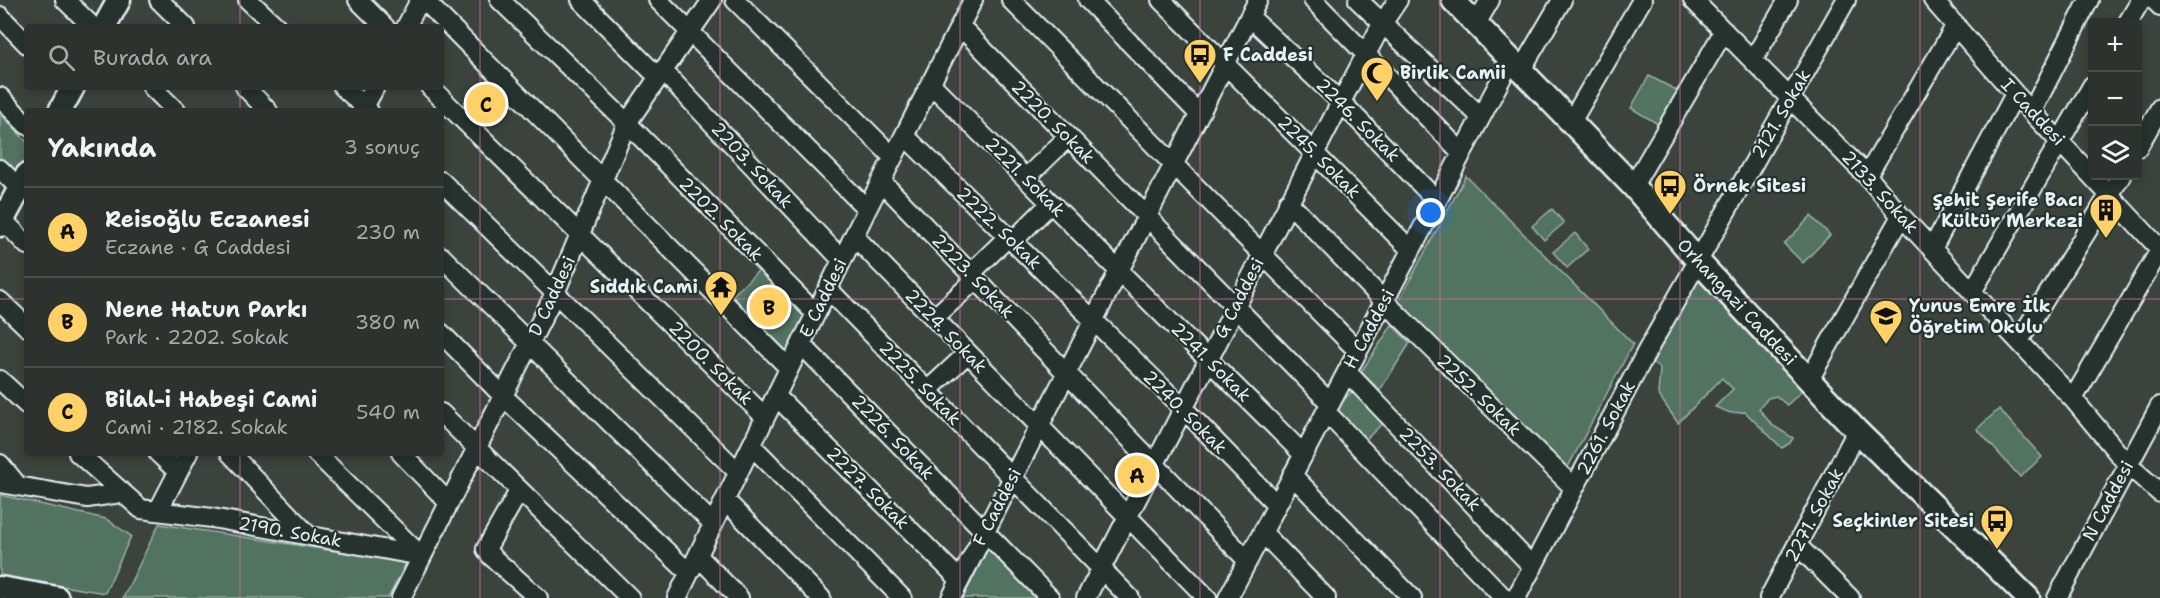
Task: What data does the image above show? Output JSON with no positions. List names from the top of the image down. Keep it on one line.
{"streets":{"main road":["Orhangazi Caddesi"],"street":["I Caddesi","2121. Sokak","2246. Sokak","2220. Sokak","2245. Sokak","2203. Sokak","2221. Sokak","2133. Sokak","2202. Sokak","2222. Sokak","2223. Sokak","D Caddesi","E Caddesi","G Caddesi","H Caddesi","2224. Sokak","2241. Sokak","2200. Sokak","2225. Sokak","2252. Sokak","2240. Sokak","2261. Sokak","2226. Sokak","2253. Sokak","2227. Sokak","N Caddesi","F Caddesi","2271. Sokak","2190. Sokak"]},"crossings":[["2121. Sokak","2133. Sokak"],["2121. Sokak","Orhangazi Caddesi"],["2121. Sokak","2261. Sokak"],["2246. Sokak","G Caddesi"],["2246. Sokak","H Caddesi"],["2246. Sokak","F Caddesi"],["2220. Sokak","E Caddesi"],["2220. Sokak","G Caddesi"],["2220. Sokak","H Caddesi"],["2220. Sokak","F Caddesi"],["2245. Sokak","G Caddesi"],["2245. Sokak","H Caddesi"],["2245. Sokak","F Caddesi"],["2203. Sokak","D Caddesi"],["2203. Sokak","E Caddesi"],["2221. Sokak","E Caddesi"],["2221. Sokak","2241. Sokak"],["2221. Sokak","F Caddesi"],["2133. Sokak","N Caddesi"],["2202. Sokak","D Caddesi"],["2202. Sokak","E Caddesi"],["2222. Sokak","E Caddesi"],["2222. Sokak","2240. Sokak"],["2222. Sokak","F Caddesi"],["2223. Sokak","E Caddesi"],["2223. Sokak","G Caddesi"],["2223. Sokak","H Caddesi"],["2223. Sokak","F Caddesi"],["D Caddesi","2200. Sokak"],["D Caddesi","2190. Sokak"],["E Caddesi","2224. Sokak"],["E Caddesi","2200. Sokak"],["E Caddesi","2225. Sokak"],["E Caddesi","2226. Sokak"],["E Caddesi","2227. Sokak"],["G Caddesi","2224. Sokak"],["G Caddesi","2241. Sokak"],["G Caddesi","2225. Sokak"],["G Caddesi","2252. Sokak"],["G Caddesi","2240. Sokak"],["Orhangazi Caddesi","H Caddesi"],["Orhangazi Caddesi","2261. Sokak"],["Orhangazi Caddesi","2271. Sokak"],["H Caddesi","2241. Sokak"],["H Caddesi","2252. Sokak"],["H Caddesi","2240. Sokak"],["H Caddesi","2253. Sokak"],["2224. Sokak","F Caddesi"],["2241. Sokak","F Caddesi"],["2225. Sokak","F Caddesi"],["2252. Sokak","2261. Sokak"],["2240. Sokak","F Caddesi"],["2261. Sokak","2253. Sokak"],["2226. Sokak","F Caddesi"],["2227. Sokak","F Caddesi"]],"places":{"bus stop":["F Caddesi","Örnek Sitesi","Seçkinler Sitesi"],"mosque":["Birlik Camii"],"building":["Şehit Şerife Bacı Kültür Merkezi"],"temple":["Sıddık Cami"],"school or university":["Yunus Emre İlk Öğretim Okulu"]},"page":{"map_buttons":["+","−"],"search":"Burada ara","pins":["C","B","A"],"heading":["Yakında","3 sonuç"],"list":[{"mark":"A","name":"Reisoğlu Eczanesi","note":"Eczane · G Caddesi","value":"230 m"},{"mark":"B","name":"Nene Hatun Parkı","note":"Park · 2202. Sokak","value":"380 m"},{"mark":"C","name":"Bilal-i Habeşi Cami","note":"Cami · 2182. Sokak","value":"540 m"}]}}
